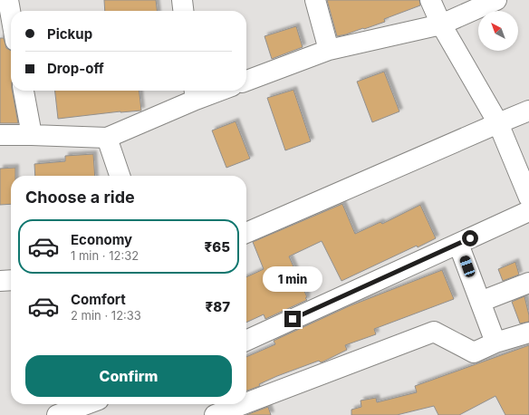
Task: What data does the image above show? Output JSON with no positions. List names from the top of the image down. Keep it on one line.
{"north":"top left","page":{"banner":["Pickup","Drop-off"],"heading":"Choose a ride","list":[{"name":"Economy","note":"1 min · 12:32","value":"₹65"},{"name":"Comfort","note":"2 min · 12:33","value":"₹87"}],"bubble":"1 min","buttons":"Confirm"}}
